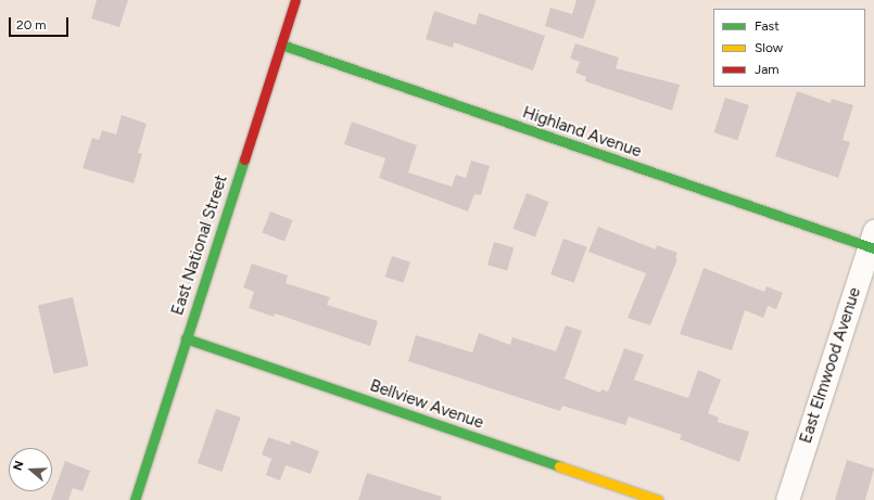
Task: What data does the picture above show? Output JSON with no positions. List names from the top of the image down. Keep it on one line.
{"streets":{"street":["Highland Avenue","East National Street","East Elmwood Avenue","Bellview Avenue"]},"crossings":[["Highland Avenue","East National Street"],["Highland Avenue","East Elmwood Avenue"],["East National Street","Bellview Avenue"]],"legend":["Fast","Slow","Jam"],"scale_bar":"20 m","north":"left"}
